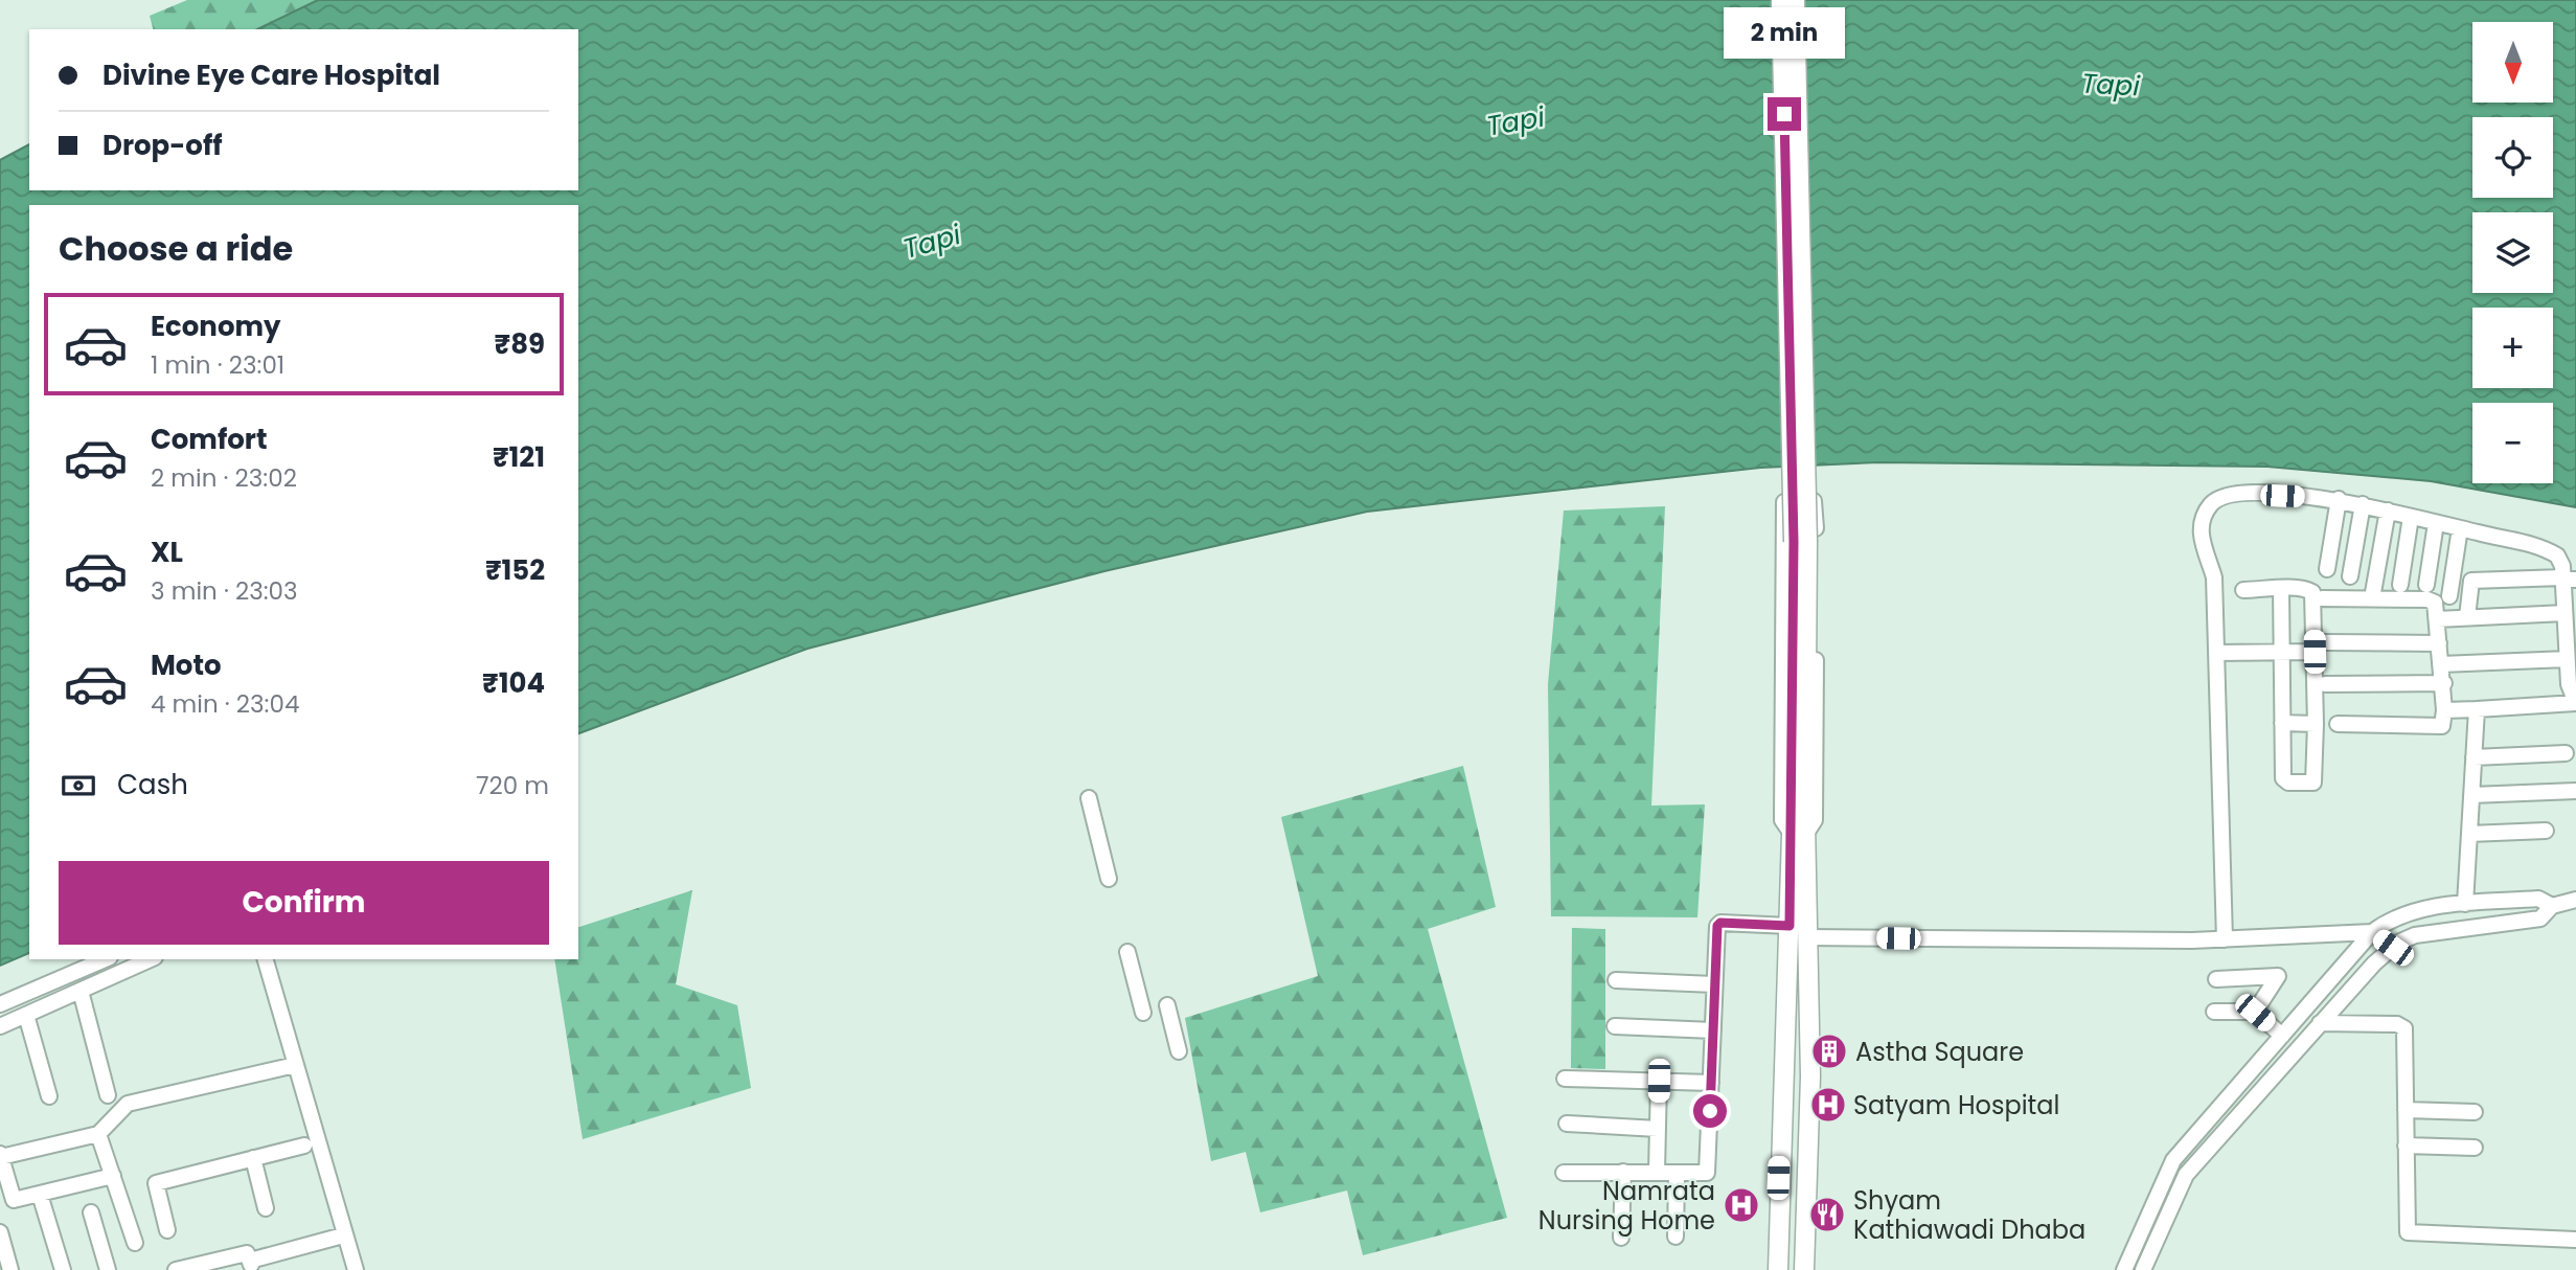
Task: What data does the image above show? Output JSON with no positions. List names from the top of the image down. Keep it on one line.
{"water":["Tapi"],"places":{"building":["Astha Square"],"hospital":["Satyam Hospital","Namrata Nursing Home"],"restaurant":["Shyam Kathiawadi Dhaba"]},"north":"bottom","page":{"bubble":"2 min","map_buttons":["+","−"],"banner":["Divine Eye Care Hospital","Drop-off"],"heading":"Choose a ride","list":[{"name":"Economy","note":"1 min · 23:01","value":"₹89"},{"name":"Comfort","note":"2 min · 23:02","value":"₹121"},{"name":"XL","note":"3 min · 23:03","value":"₹152"},{"name":"Moto","note":"4 min · 23:04","value":"₹104"}],"pay":["Cash","720 m"],"buttons":"Confirm"}}
